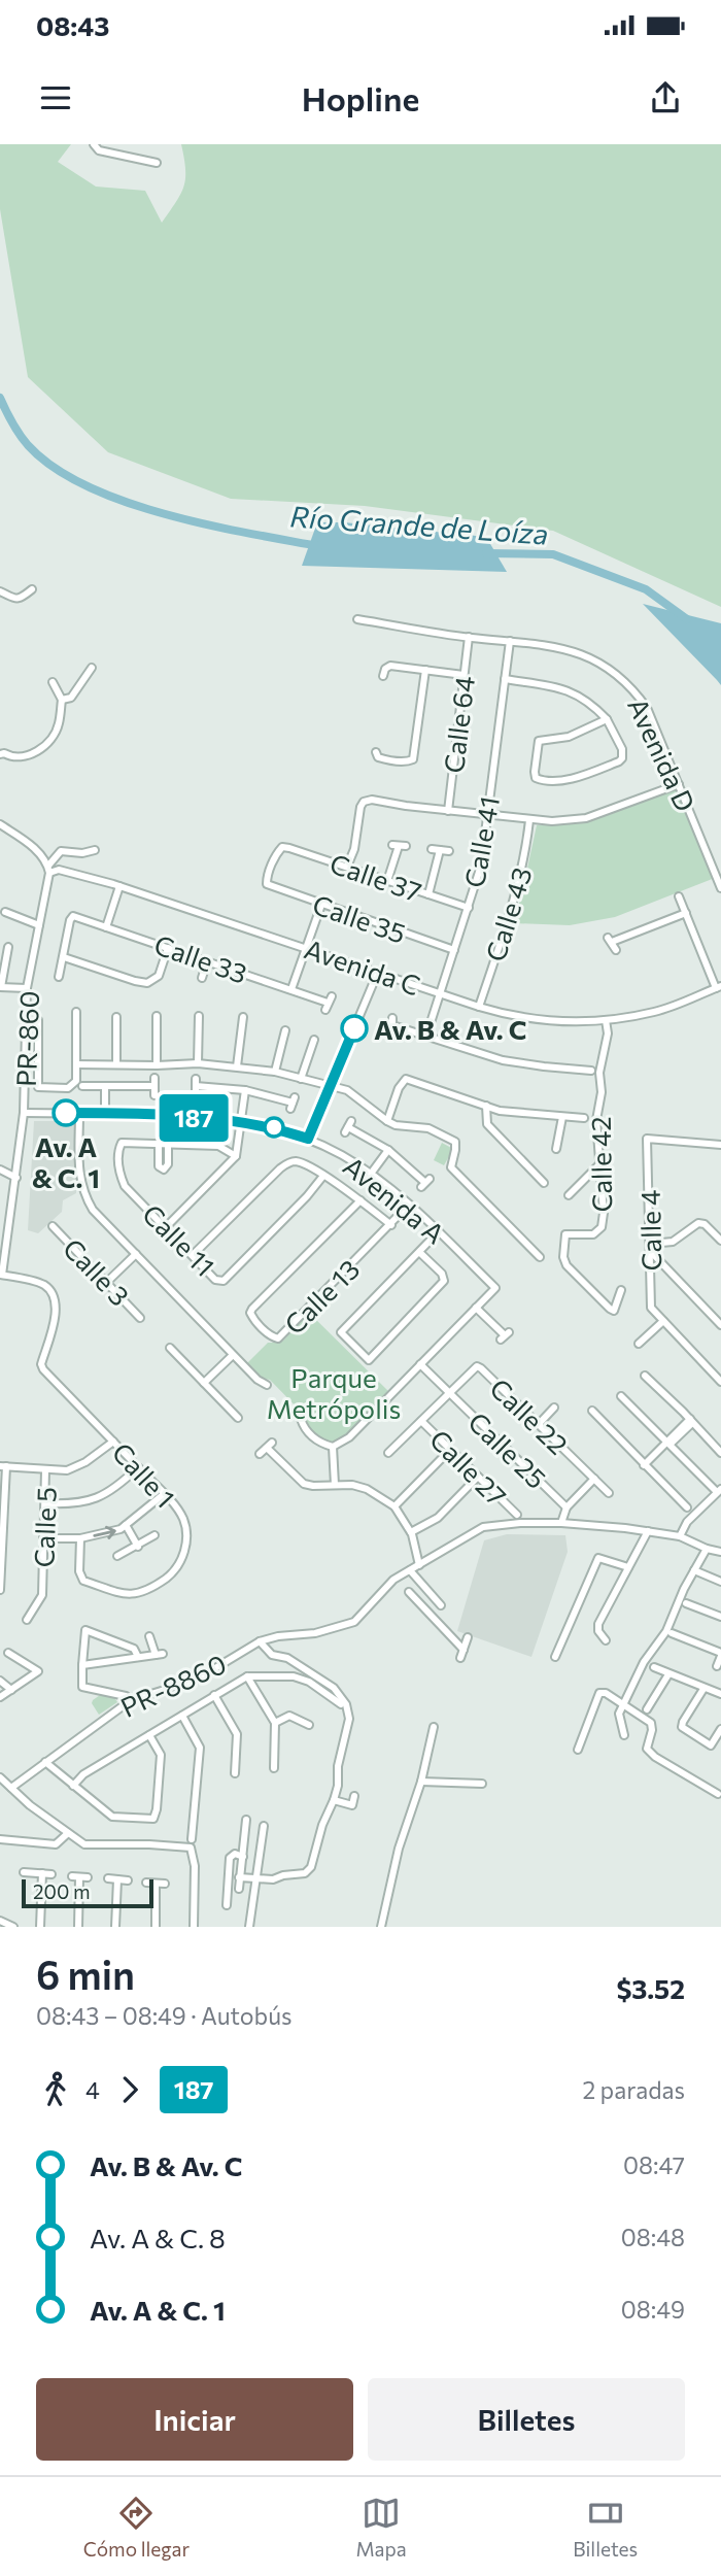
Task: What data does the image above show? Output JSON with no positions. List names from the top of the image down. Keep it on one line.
{"streets":{"street":["Calle 64","Avenida D","Calle 41","Calle 37","Calle 43","Calle 35","Calle 33","Avenida C","PR-860","Calle 42","Avenida A","Calle 4","Calle 11","Calle 3","Calle 13","Calle 22","Calle 25","Calle 27","Calle 1","Calle 5","PR-8860"]},"crossings":[["Calle 64","Avenida D"],["Avenida D","Calle 41"],["Calle 41","Calle 37"],["Calle 41","Calle 35"],["Calle 41","Avenida C"],["Calle 37","Calle 35"],["Calle 43","Avenida C"],["Avenida C","PR-860"],["Avenida C","Calle 42"],["PR-860","Avenida A"],["PR-860","Calle 1"],["Avenida A","Calle 13"],["Calle 22","Calle 25"]],"water":["Río Grande de Loíza"],"parks":["Parque Metrópolis"],"places":["Av. B & Av. C","Av. A & C. 1"],"lines":["bus line 187"],"scale_bar":"200 m","page":{"status":"08:43","header":"Hopline","on_map":"187","scale":"200 m","heading":["6 min","08:43 – 08:49 · Autobús","$3.52"],"legs":["4","187","2 paradas"],"list":[{"name":"Av. B & Av. C","value":"08:47"},{"name":"Av. A & C. 8","value":"08:48"},{"name":"Av. A & C. 1","value":"08:49"}],"buttons":["Iniciar","Billetes"],"tabs":["Cómo llegar","Mapa","Billetes"]}}
